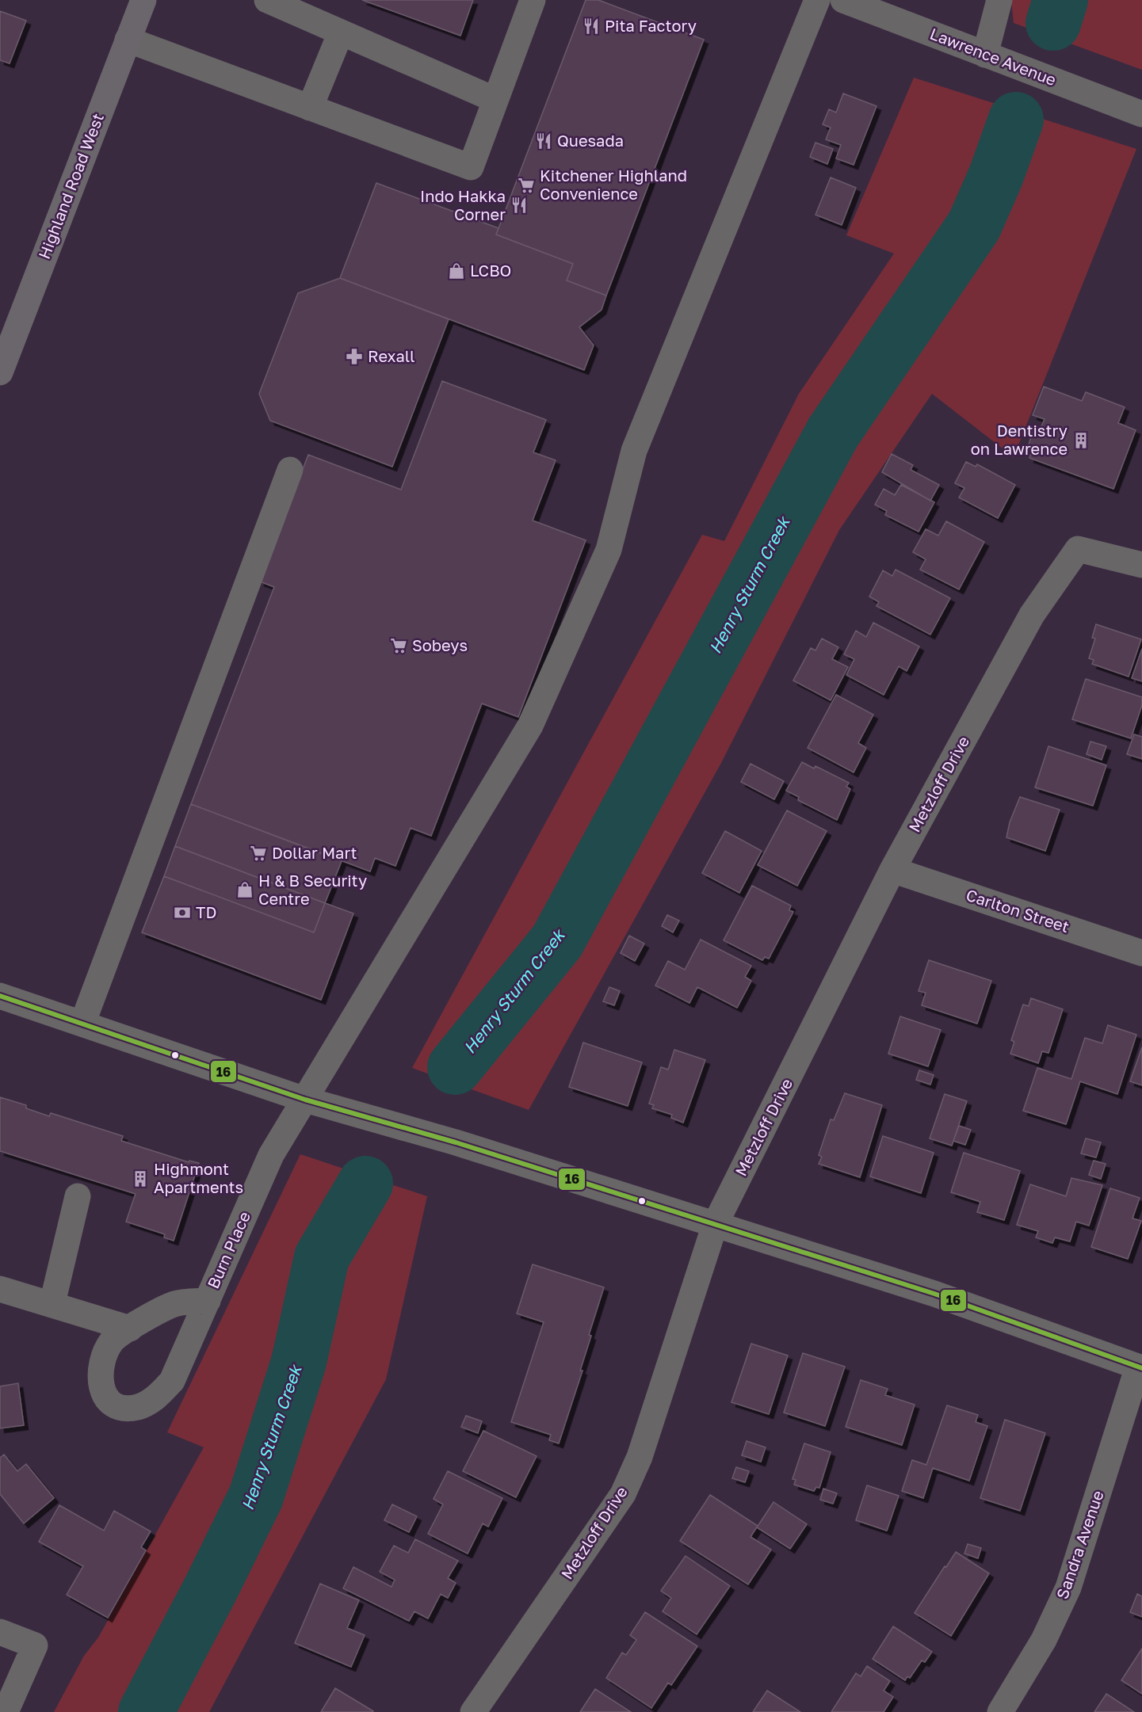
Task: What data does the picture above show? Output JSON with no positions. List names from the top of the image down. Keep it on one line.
{"streets":{"main road":["Highland Road West"],"street":["Lawrence Avenue","Metzloff Drive","Carlton Street","Burn Place","Sandra Avenue"]},"crossings":[["Metzloff Drive","Carlton Street"]],"water":["Henry Sturm Creek"],"places":{"restaurant":["Pita Factory","Quesada","Indo Hakka Corner"],"supermarket":["Kitchener Highland Convenience","Sobeys","Dollar Mart"],"shop":["LCBO","H & B Security Centre"],"pharmacy":["Rexall"],"building":["Dentistry on Lawrence","Highmont Apartments"],"bank":["TD"]},"lines":["transit line 16"]}
